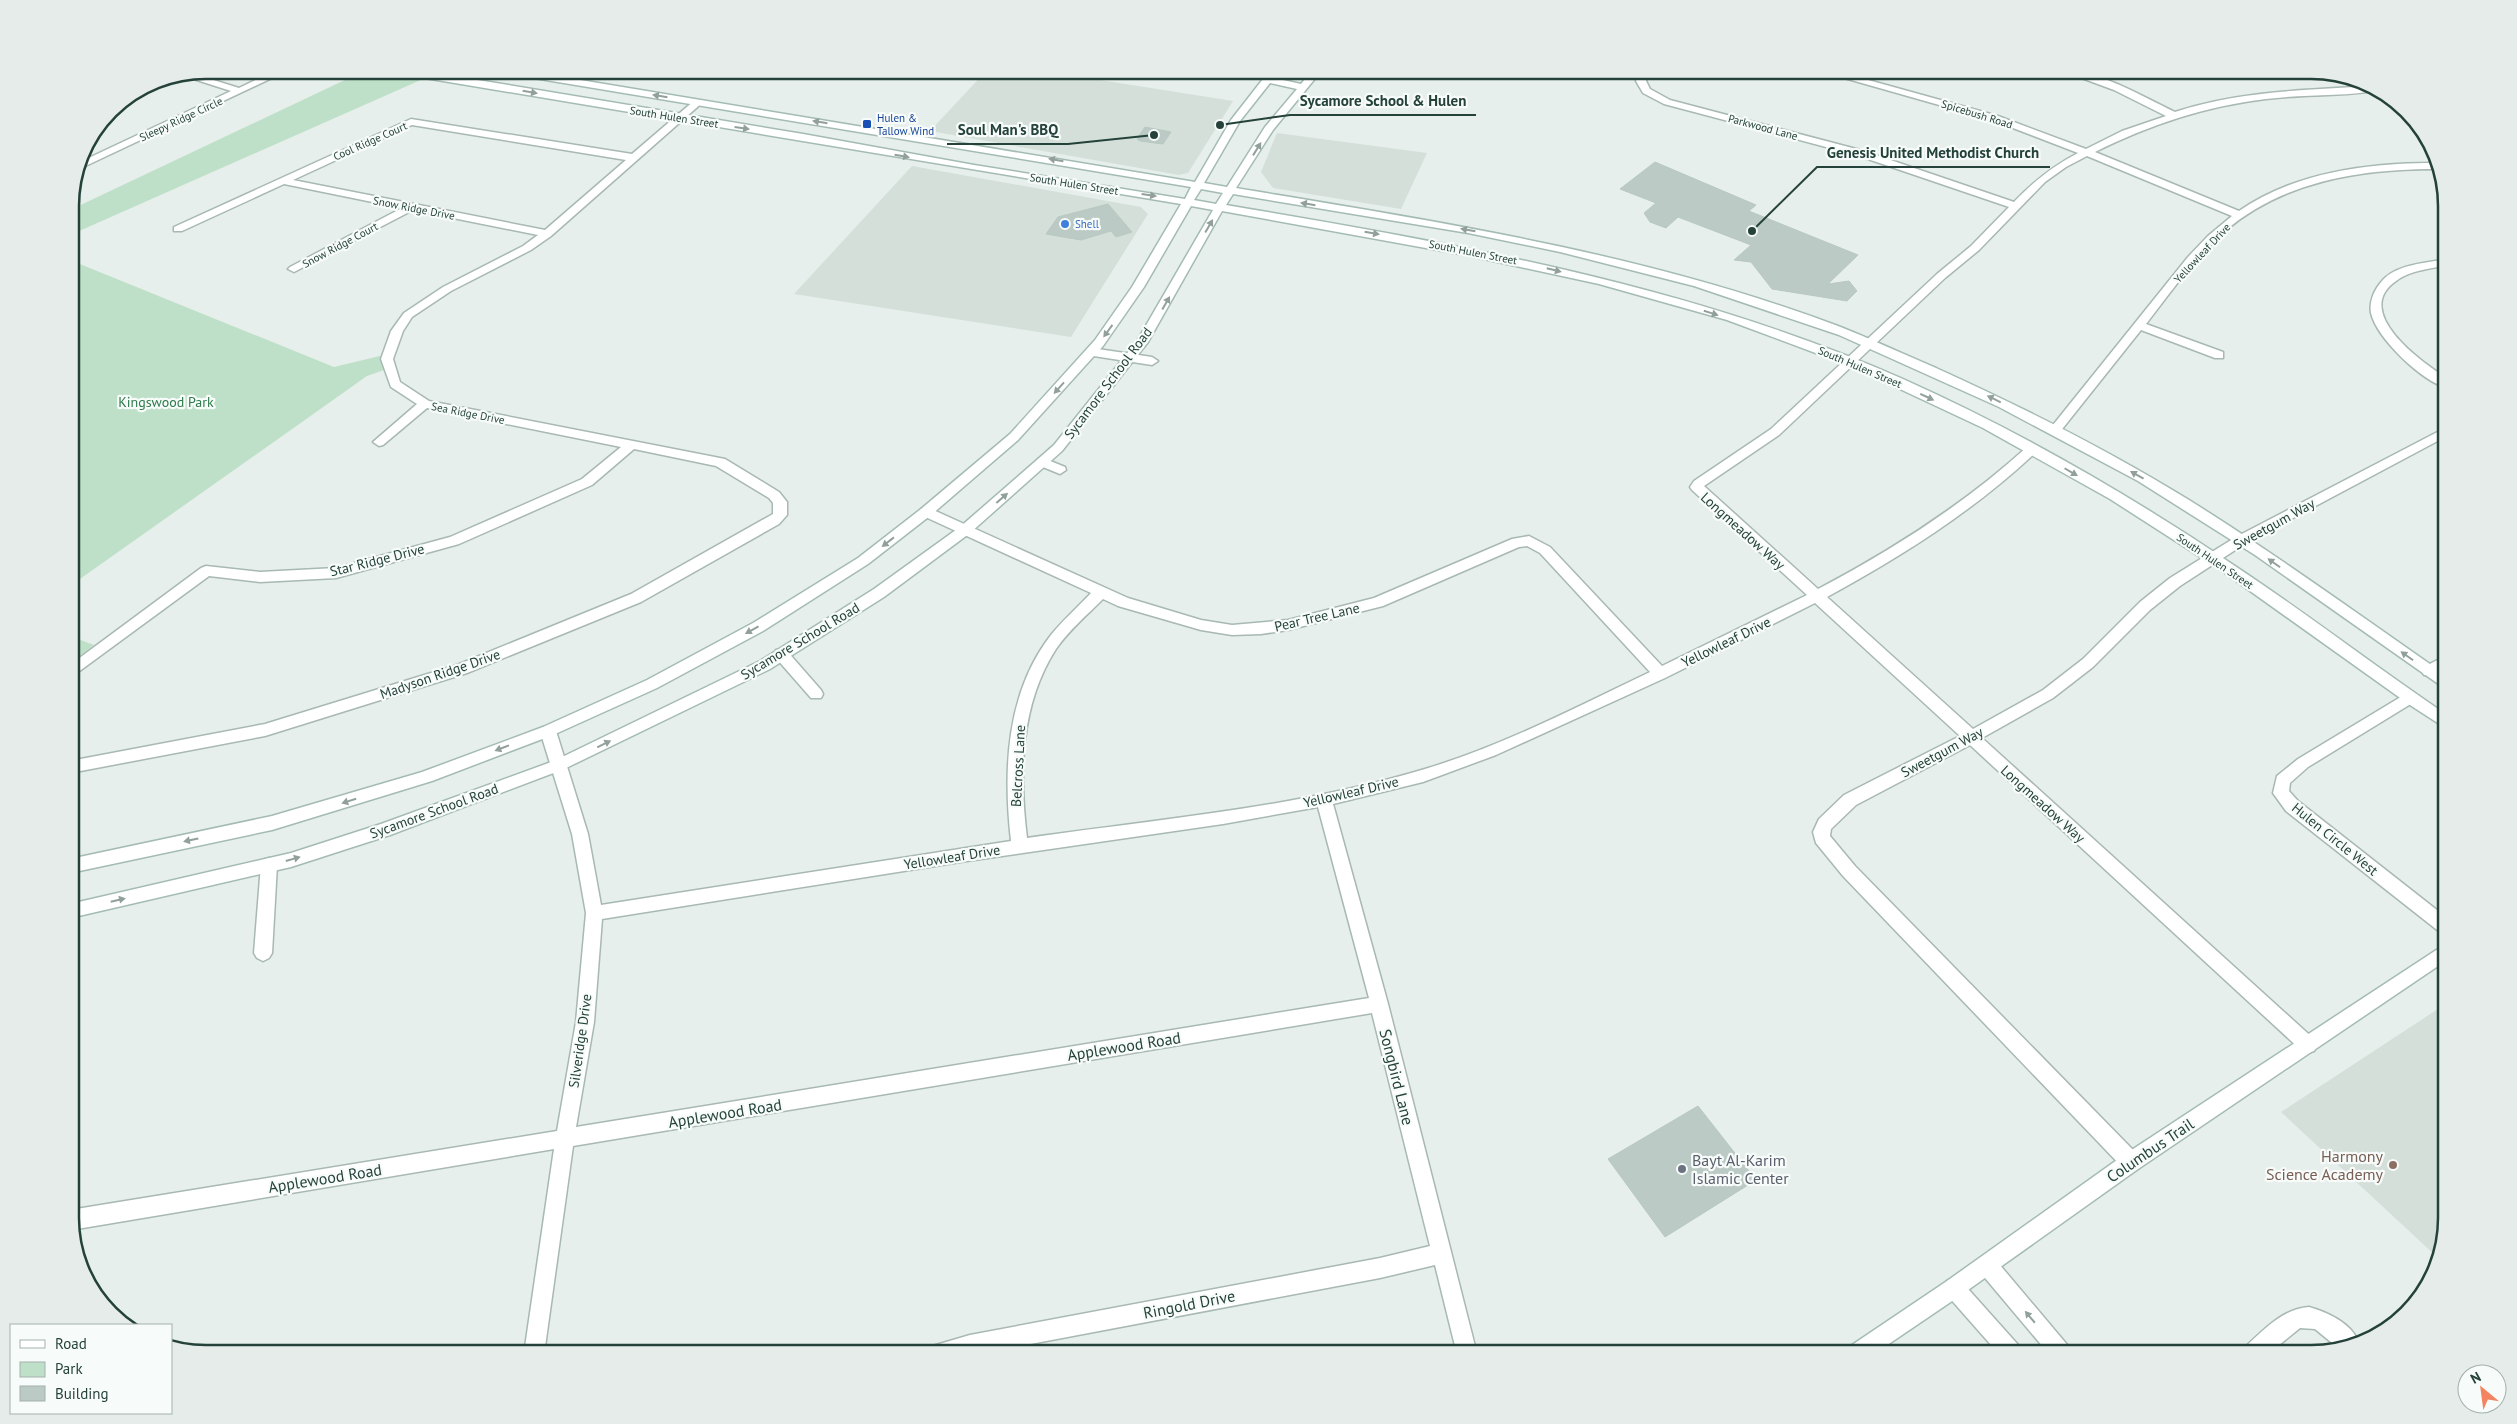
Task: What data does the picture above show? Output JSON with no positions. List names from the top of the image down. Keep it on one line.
{"streets":{"street":["Spicebush Road","South Hulen Street","Sleepy Ridge Circle","Parkwood Lane","Cool Ridge Court","Snow Ridge Drive","Snow Ridge Court","Yellowleaf Drive","Sycamore School Road","Sea Ridge Drive","Sweetgum Way","Longmeadow Way","Star Ridge Drive","Pear Tree Lane","Madyson Ridge Drive","Belcross Lane","Hulen Circle West","Silveridge Drive","Applewood Road","Songbird Lane","Columbus Trail","Ringold Drive"]},"crossings":[["Spicebush Road","Yellowleaf Drive"],["Spicebush Road","Longmeadow Way"],["South Hulen Street","Yellowleaf Drive"],["South Hulen Street","Sycamore School Road"],["South Hulen Street","Sea Ridge Drive"],["South Hulen Street","Sweetgum Way"],["South Hulen Street","Longmeadow Way"],["South Hulen Street","Hulen Circle West"],["Parkwood Lane","Longmeadow Way"],["Cool Ridge Court","Snow Ridge Drive"],["Cool Ridge Court","Sea Ridge Drive"],["Snow Ridge Drive","Snow Ridge Court"],["Snow Ridge Drive","Sea Ridge Drive"],["Yellowleaf Drive","Longmeadow Way"],["Yellowleaf Drive","Pear Tree Lane"],["Yellowleaf Drive","Belcross Lane"],["Yellowleaf Drive","Silveridge Drive"],["Yellowleaf Drive","Songbird Lane"],["Sycamore School Road","Pear Tree Lane"],["Sycamore School Road","Silveridge Drive"],["Sea Ridge Drive","Star Ridge Drive"],["Sea Ridge Drive","Madyson Ridge Drive"],["Sweetgum Way","Longmeadow Way"],["Sweetgum Way","Columbus Trail"],["Longmeadow Way","Columbus Trail"],["Pear Tree Lane","Belcross Lane"],["Silveridge Drive","Applewood Road"],["Applewood Road","Songbird Lane"],["Songbird Lane","Ringold Drive"]],"parks":["Kingswood Park"],"places":{"transit":["Hulen & Tallow Wind"],"other":["Sycamore School & Hulen","Soul Man's BBQ","Shell","Genesis United Methodist Church","Harmony Science Academy","Bayt Al-Karim Islamic Center"]},"legend":["Road","Park","Building"],"north":"top left"}
